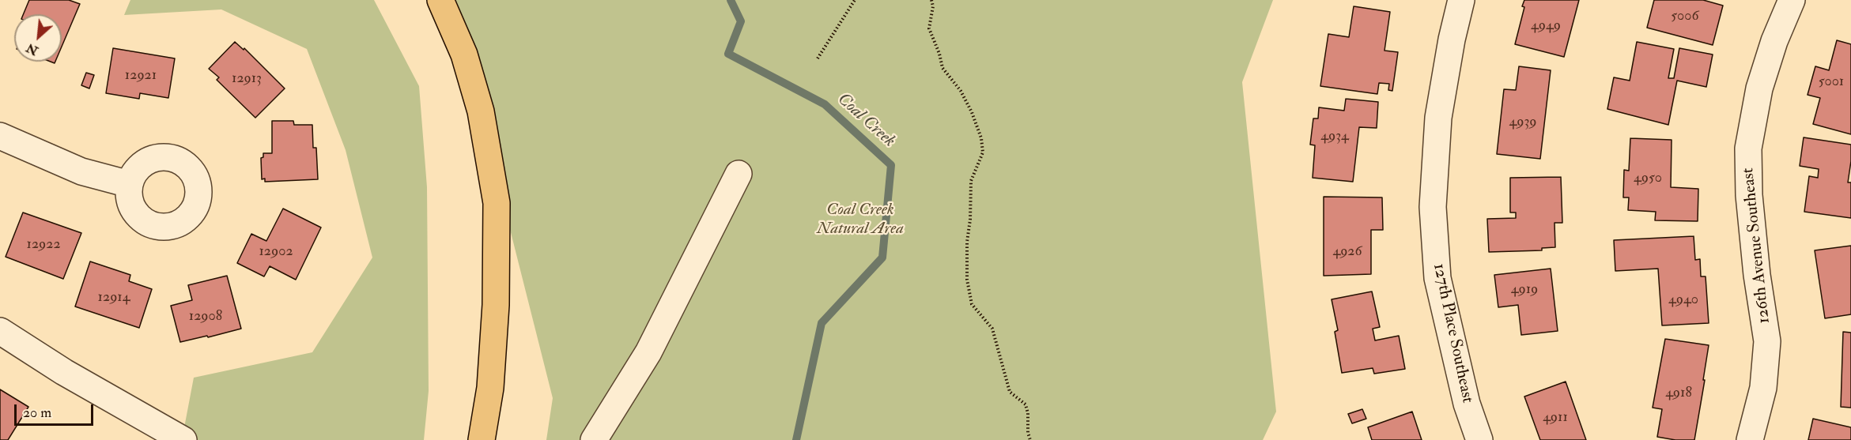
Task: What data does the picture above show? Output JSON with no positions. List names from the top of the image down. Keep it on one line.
{"streets":{"street":["126th Avenue Southeast","127th Place Southeast"]},"water":["Coal Creek"],"parks":["Coal Creek Natural Area"],"house_numbers":["5006","4949","12921","12913","5001","4939","4934","4950","12922","12902","4926","4919","12914","4940","12908","4918","4911"],"scale_bar":"20 m","north":"bottom left"}
